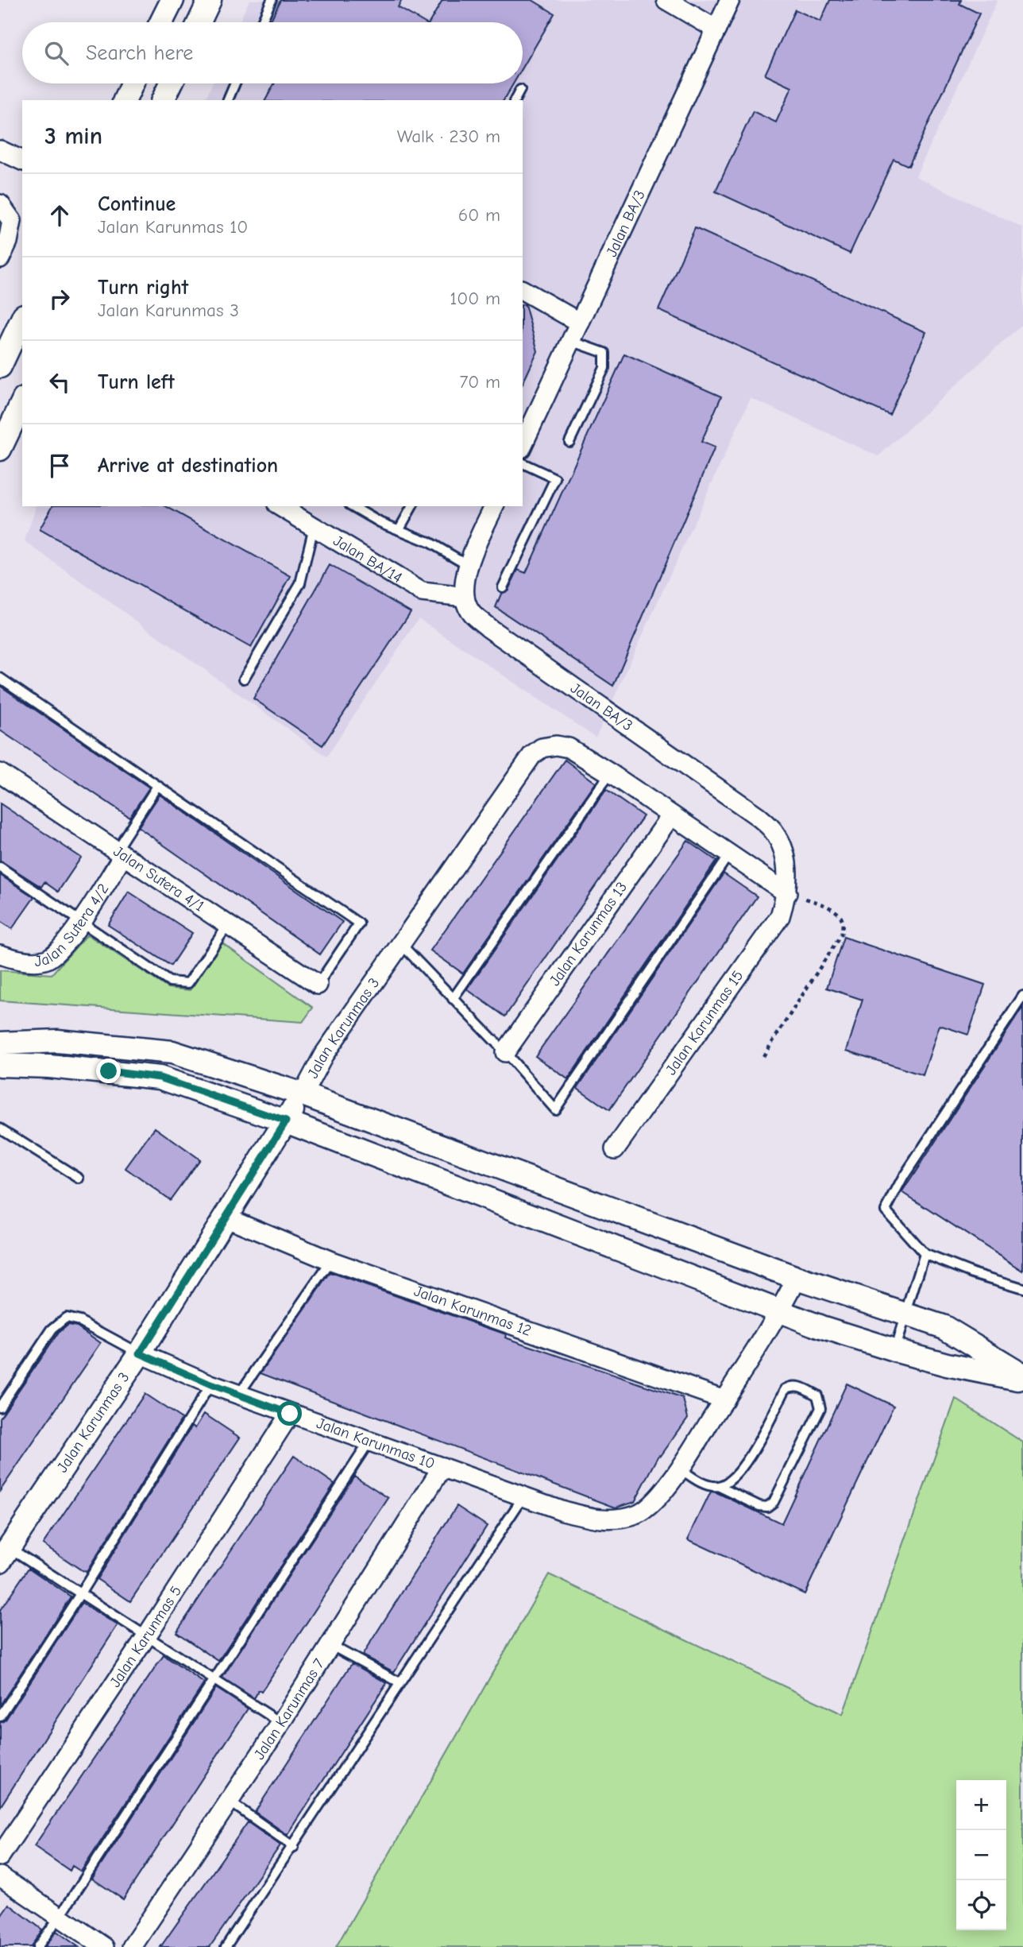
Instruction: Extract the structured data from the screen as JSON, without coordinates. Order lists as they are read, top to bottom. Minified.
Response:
{"streets":{"street":["Jalan BA/3","Jalan BA/14","Jalan Sutera 4/1","Jalan Sutera 4/2","Jalan Karunmas 13","Jalan Karunmas 15","Jalan Karunmas 3","Jalan Karunmas 12","Jalan Karunmas 10","Jalan Karunmas 5","Jalan Karunmas 7"]},"crossings":[["Jalan BA/3","Jalan BA/14"],["Jalan BA/3","Jalan Karunmas 15"],["Jalan BA/3","Jalan Karunmas 3"],["Jalan Sutera 4/1","Jalan Sutera 4/2"],["Jalan Karunmas 13","Jalan Karunmas 3"],["Jalan Karunmas 15","Jalan Karunmas 3"],["Jalan Karunmas 3","Jalan Karunmas 12"],["Jalan Karunmas 3","Jalan Karunmas 10"],["Jalan Karunmas 10","Jalan Karunmas 5"],["Jalan Karunmas 10","Jalan Karunmas 7"]],"page":{"search":"Search here","heading":["3 min","Walk · 230 m"],"list":[["Continue","Jalan Karunmas 10","60 m"],["Turn right","Jalan Karunmas 3","100 m"],["Turn left","70 m"],"Arrive at destination"],"map_buttons":["+","−"]}}
